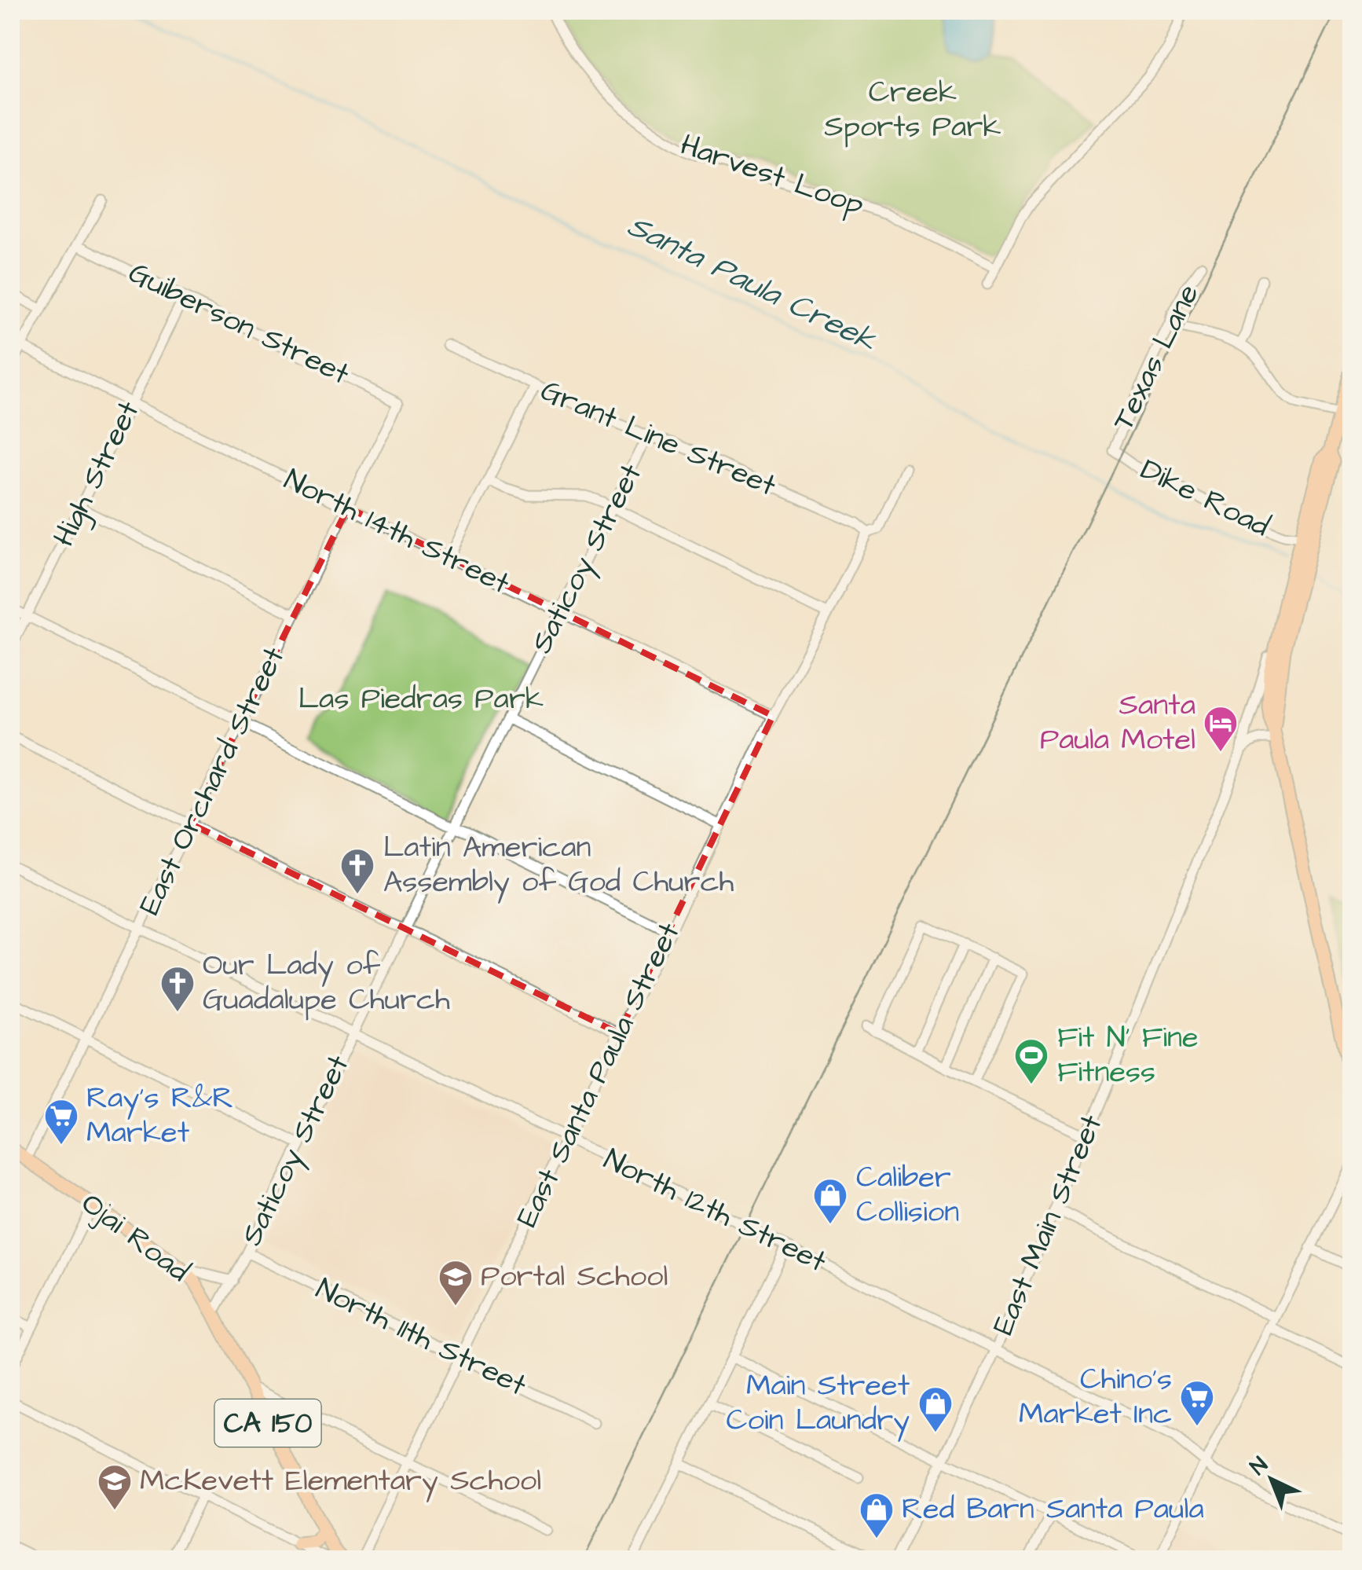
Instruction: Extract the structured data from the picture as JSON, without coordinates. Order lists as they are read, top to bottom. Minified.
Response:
{"streets":{"main road":["Ojai Road","CA 150"],"street":["Harvest Loop","Guiberson Street","Texas Lane","Grant Line Street","High Street","Dike Road","North 14th Street","Saticoy Street","East Orchard Street","East Santa Paula Street","North 12th Street","East Main Street","North 11th Street"]},"crossings":[["Guiberson Street","High Street"],["Guiberson Street","East Orchard Street"],["Texas Lane","Dike Road"],["Grant Line Street","Saticoy Street"],["Grant Line Street","East Santa Paula Street"],["High Street","North 14th Street"],["North 14th Street","Saticoy Street"],["North 14th Street","East Orchard Street"],["North 14th Street","East Santa Paula Street"],["Saticoy Street","North 12th Street"],["Saticoy Street","Ojai Road"],["Saticoy Street","North 11th Street"],["East Orchard Street","North 12th Street"],["East Orchard Street","Ojai Road"],["East Santa Paula Street","North 12th Street"],["East Santa Paula Street","North 11th Street"],["North 12th Street","East Main Street"]],"water":["Santa Paula Creek"],"parks":["Creek Sports Park","Las Piedras Park"],"places":{"hotel":["Santa Paula Motel"],"church":["Latin American Assembly of God Church","Our Lady of Guadalupe Church"],"sports":["Fit N' Fine Fitness"],"supermarket":["Ray's R&R Market","Chino's Market Inc"],"shop":["Caliber Collision","Main Street Coin Laundry","Red Barn Santa Paula"],"school or university":["Portal School","McKevett Elementary School"]},"north":"top left"}
